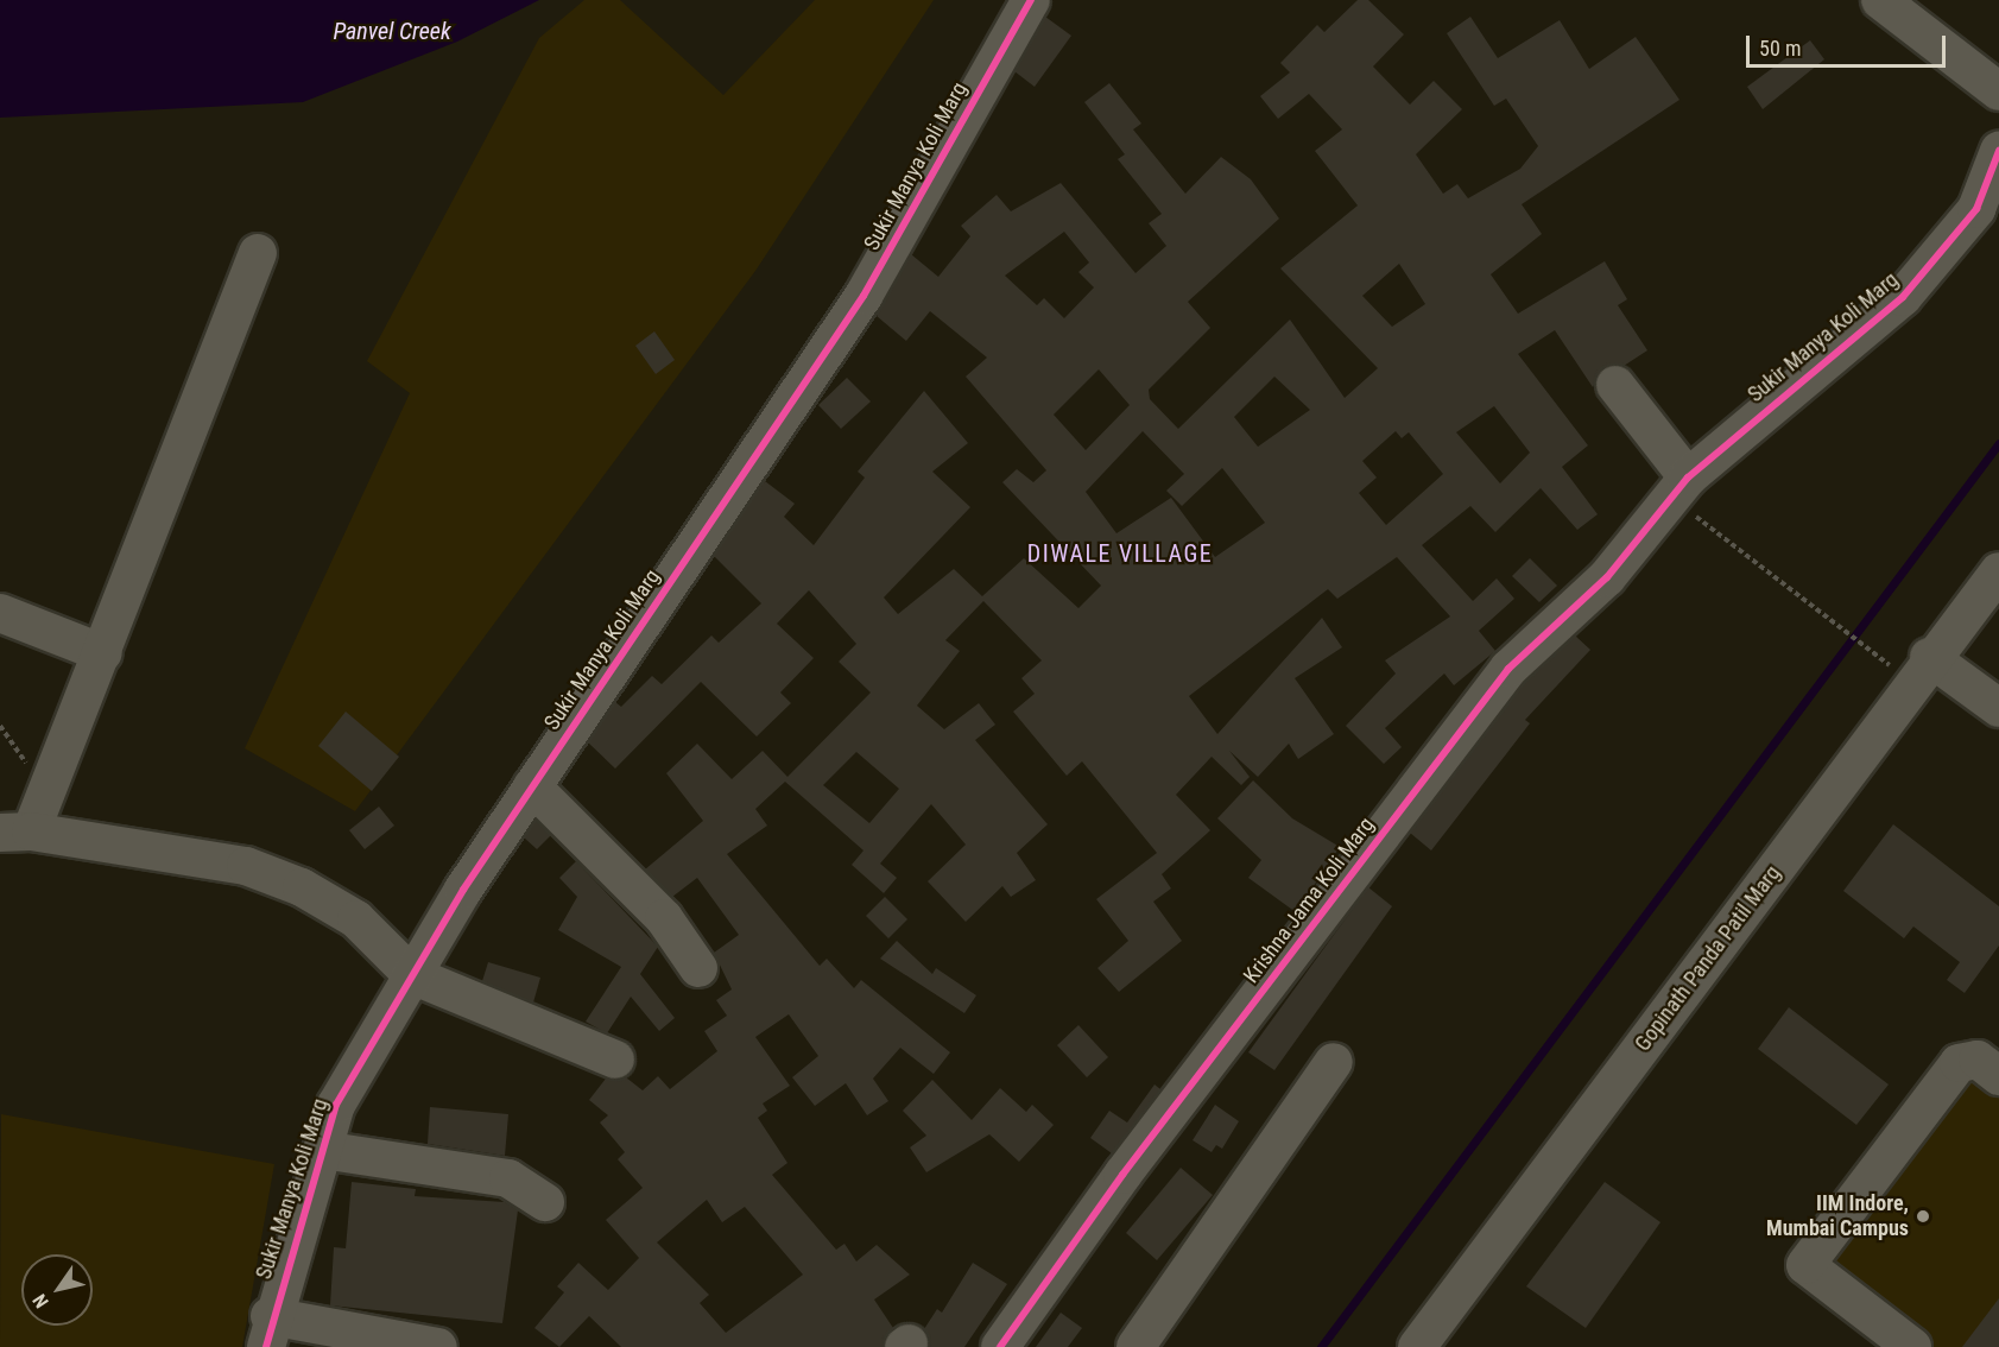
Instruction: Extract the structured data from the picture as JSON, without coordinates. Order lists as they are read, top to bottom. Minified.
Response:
{"streets":{"street":["Sukir Manya Koli Marg","Krishna Jama Koli Marg","Gopinath Panda Patil Marg"]},"crossings":[["Sukir Manya Koli Marg","Krishna Jama Koli Marg"]],"districts":["DIWALE VILLAGE"],"water":["Panvel Creek"],"places":["IIM Indore, Mumbai Campus"],"scale_bar":"50 m","north":"bottom left"}
